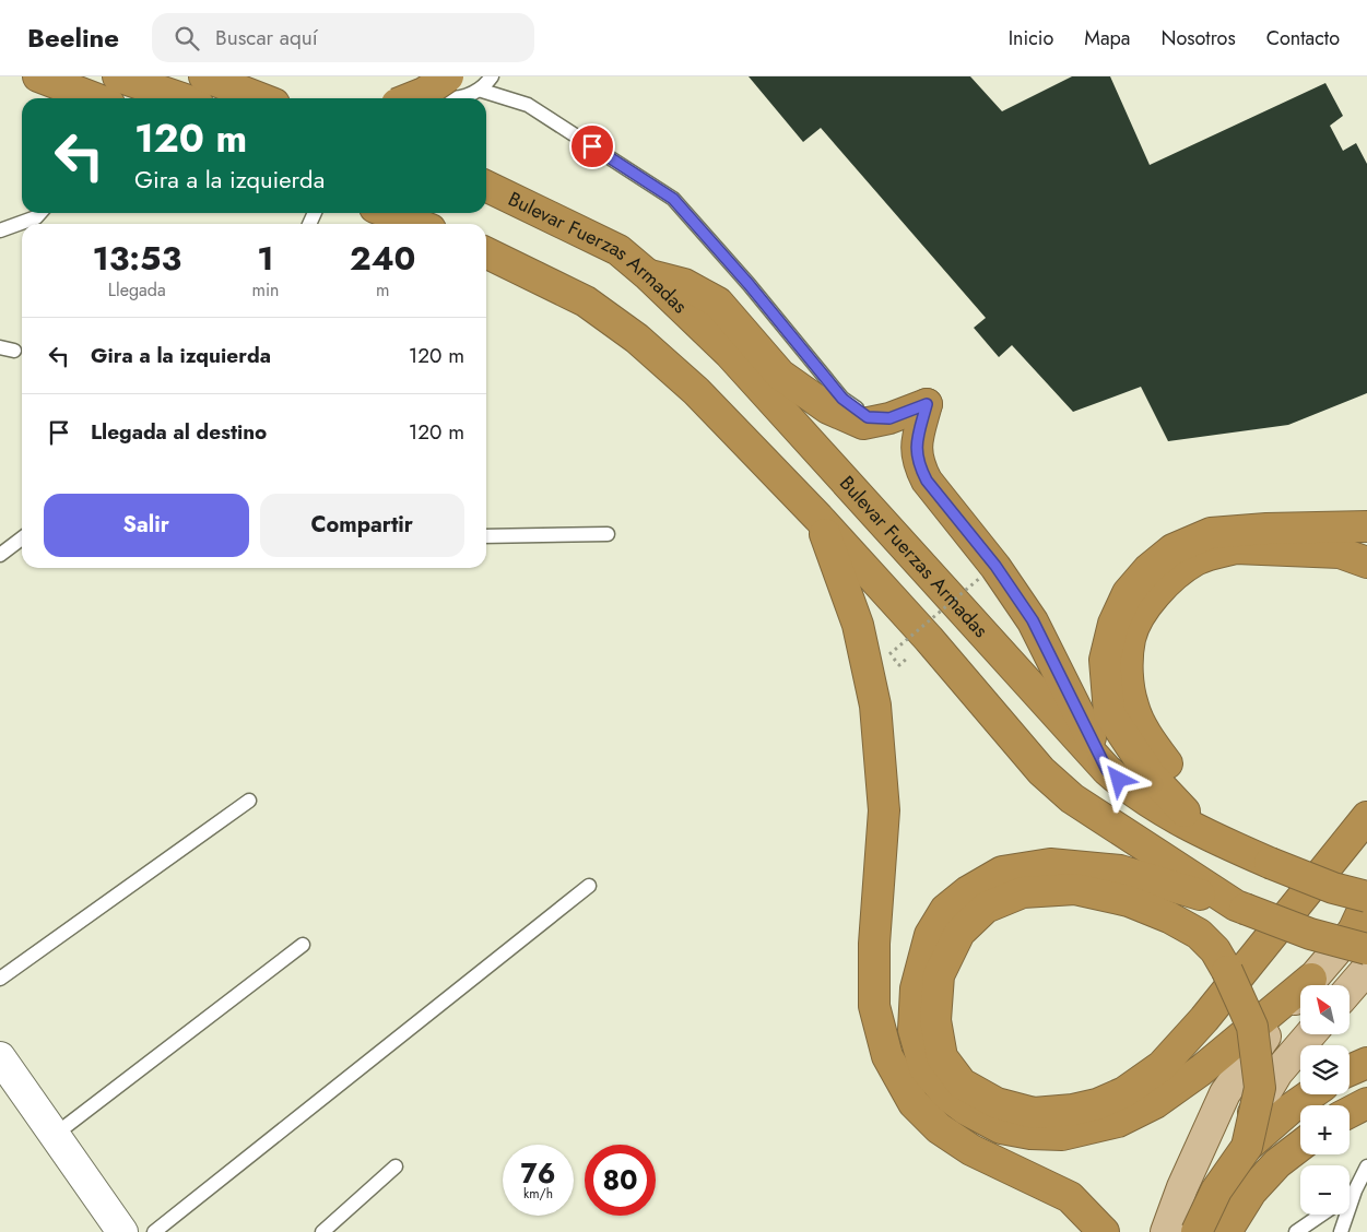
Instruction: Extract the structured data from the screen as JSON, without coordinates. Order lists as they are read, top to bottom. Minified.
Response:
{"streets":{"highway":["Bulevar Fuerzas Armadas"]},"north":"top left","page":{"header":"Beeline","search":"Buscar aquí","nav":["Inicio","Mapa","Nosotros","Contacto"],"turn":["120 m","Gira a la izquierda"],"eta":["13:53","Llegada","1","min","240","m"],"list":[{"name":"Gira a la izquierda","value":"120 m"},{"name":"Llegada al destino","value":"120 m"}],"buttons":["Salir","Compartir"],"map_buttons":["+","−"],"speed":"76 km/h","limit":"80"}}
